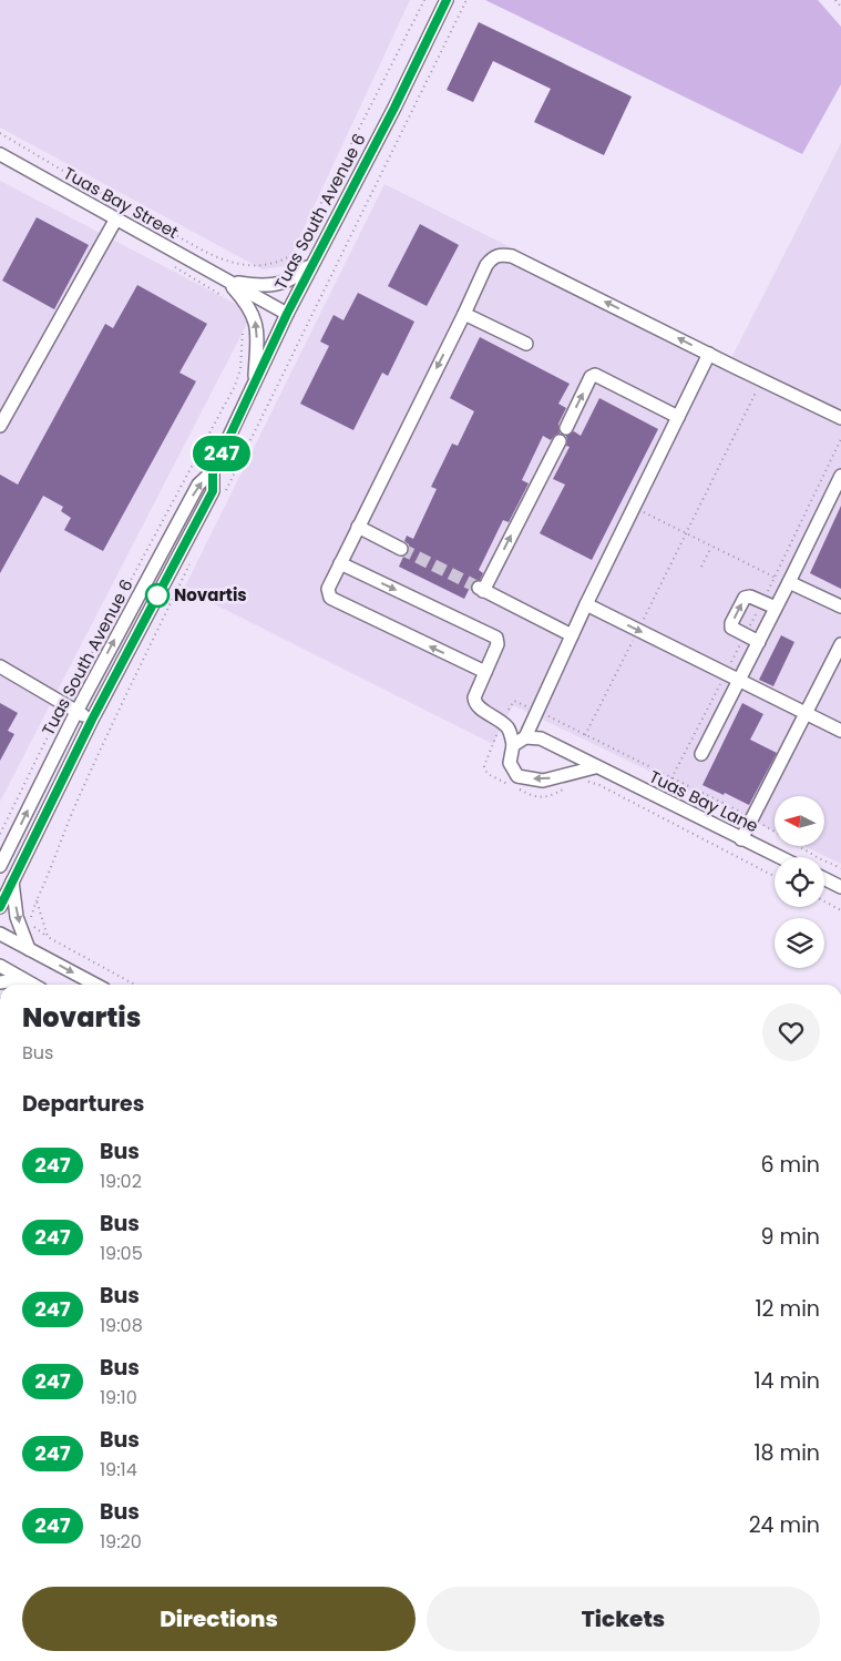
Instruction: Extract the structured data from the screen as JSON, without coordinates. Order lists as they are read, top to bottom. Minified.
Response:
{"streets":{"street":["Tuas Bay Street","Tuas South Avenue 6","Tuas Bay Lane"]},"crossings":[["Tuas Bay Street","Tuas South Avenue 6"]],"places":["Novartis"],"lines":["bus line 247"],"north":"left","page":{"on_map":"247","heading":[["Novartis","Bus"],"Departures"],"list":[{"mark":"247","name":"Bus","note":"19:02","value":"6 min"},{"mark":"247","name":"Bus","note":"19:05","value":"9 min"},{"mark":"247","name":"Bus","note":"19:08","value":"12 min"},{"mark":"247","name":"Bus","note":"19:10","value":"14 min"},{"mark":"247","name":"Bus","note":"19:14","value":"18 min"},{"mark":"247","name":"Bus","note":"19:20","value":"24 min"}],"buttons":["Directions","Tickets"]}}
